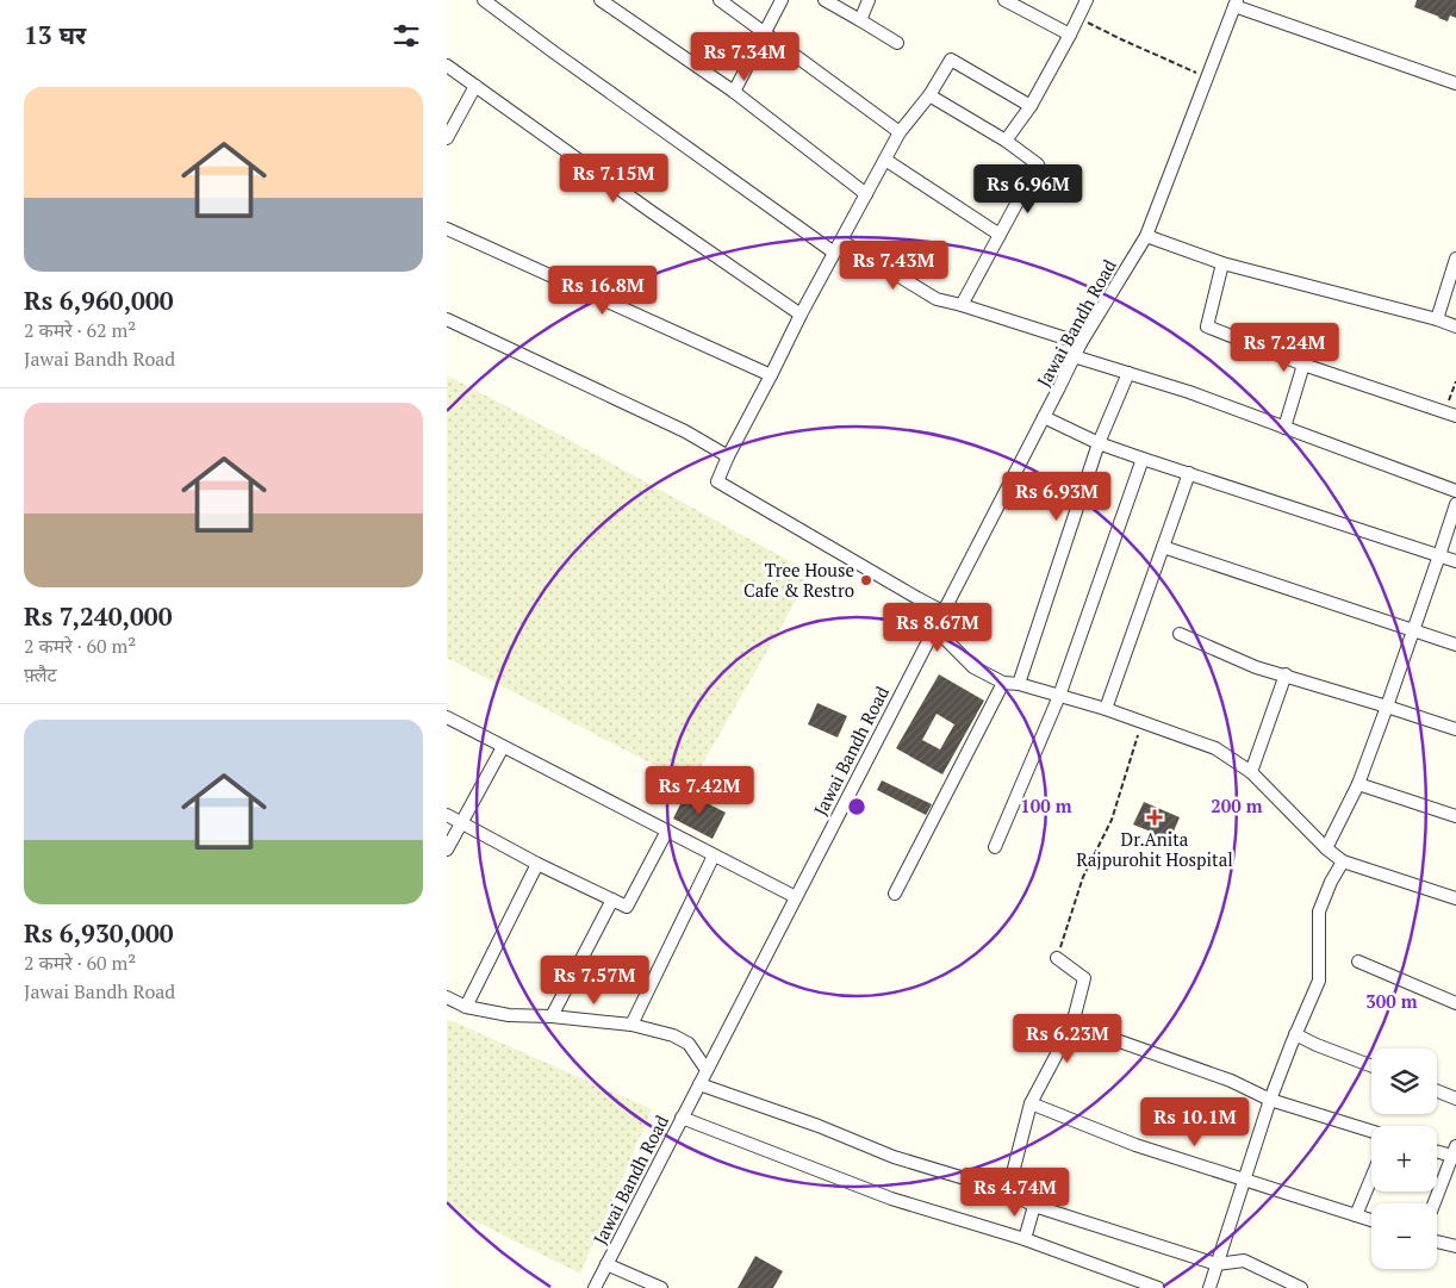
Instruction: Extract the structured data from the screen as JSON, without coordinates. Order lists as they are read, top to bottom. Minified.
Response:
{"streets":{"street":["Jawai Bandh Road"]},"places":{"other":["Tree House Cafe & Restro"],"health":["Dr.Anita Rajpurohit Hospital"]},"page":{"heading":"13 घर","price":["Rs 7.34M","Rs 7.15M","Rs 6.96M","Rs 7.43M","Rs 16.8M","Rs 7.24M","Rs 6.93M","Rs 8.67M","Rs 7.42M","Rs 7.57M","Rs 6.23M","Rs 10.1M","Rs 4.74M"],"list":[{"name":"Rs 6,960,000","note":"2 कमरे · 62 m² · Jawai Bandh Road"},{"name":"Rs 7,240,000","note":"2 कमरे · 60 m² · फ़्लैट"},{"name":"Rs 6,930,000","note":"2 कमरे · 60 m² · Jawai Bandh Road"}],"map_buttons":["+","−"]},"rings":["100 m","200 m","300 m"]}
